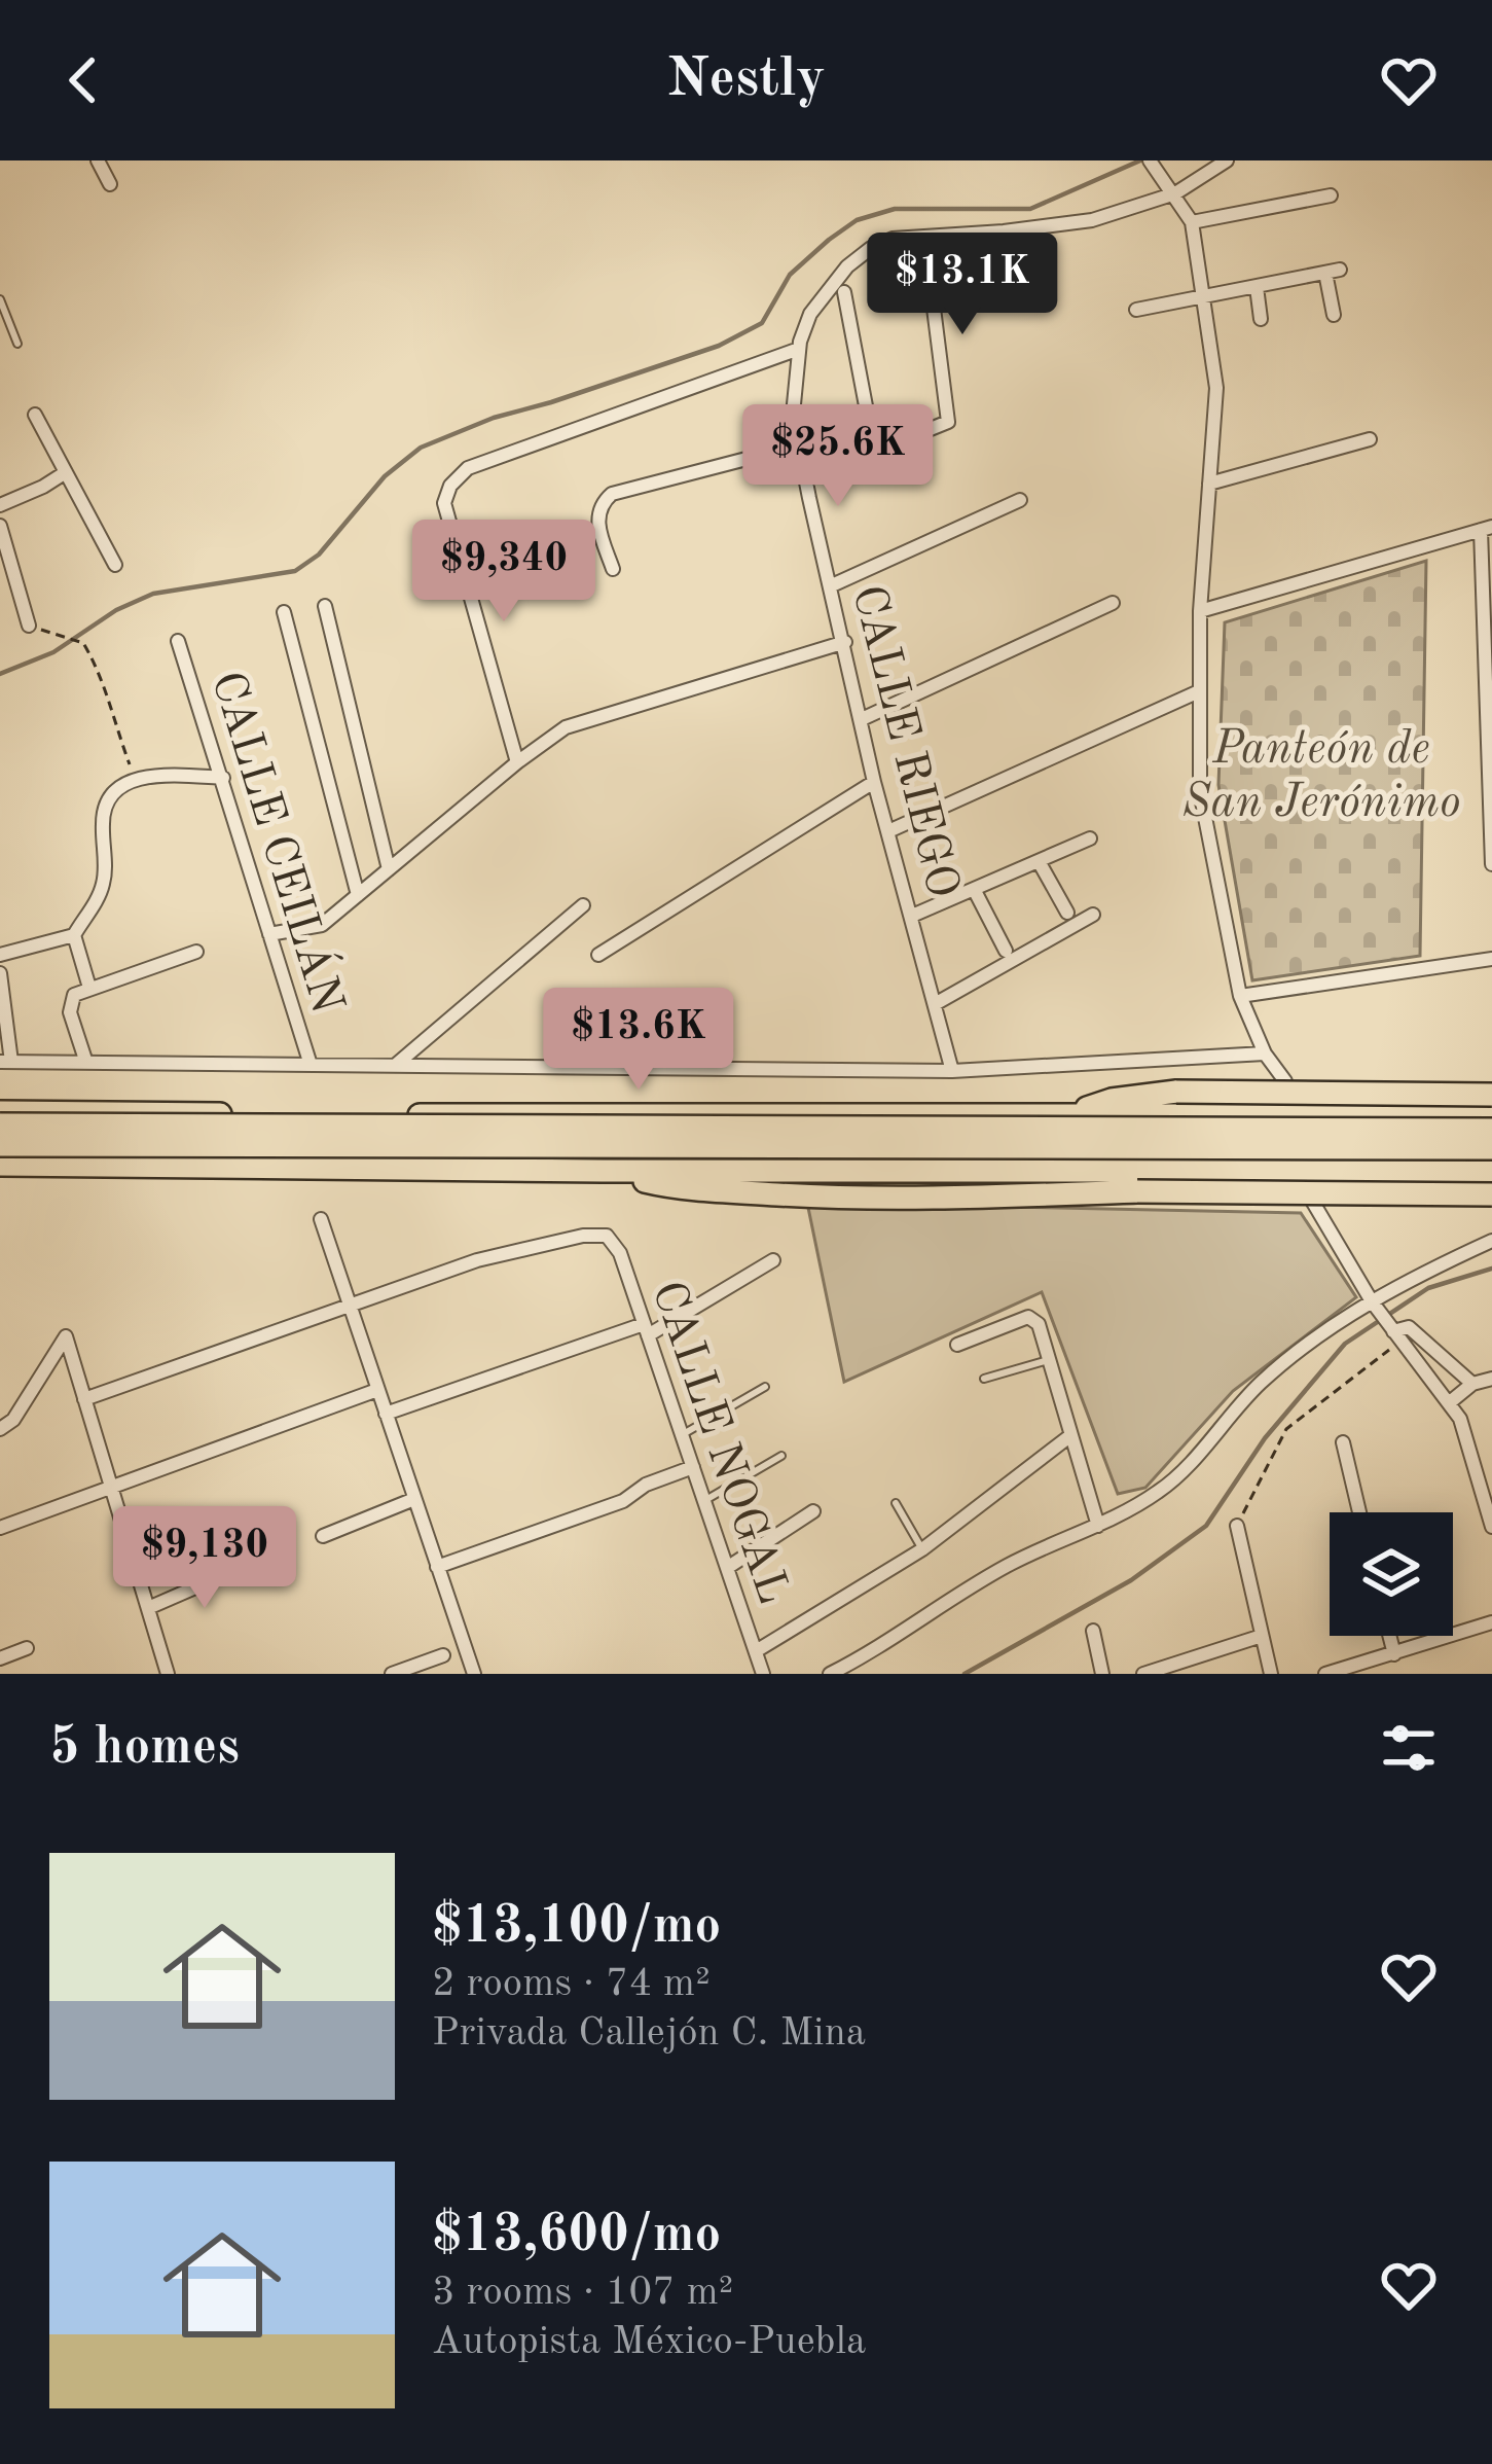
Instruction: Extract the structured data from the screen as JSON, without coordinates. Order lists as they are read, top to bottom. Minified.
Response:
{"streets":{"street":["CALLE RIEGO","CALLE CEILÁN","CALLE NOGAL"]},"parks":["Panteón de San Jerónimo"],"page":{"header":"Nestly","price":["$13.1K","$25.6K","$9,340","$13.6K","$9,130"],"heading":"5 homes","list":[{"name":"$13,100/mo","note":"2 rooms · 74 m² · Privada Callejón C. Mina"},{"name":"$13,600/mo","note":"3 rooms · 107 m² · Autopista México-Puebla"}]}}
